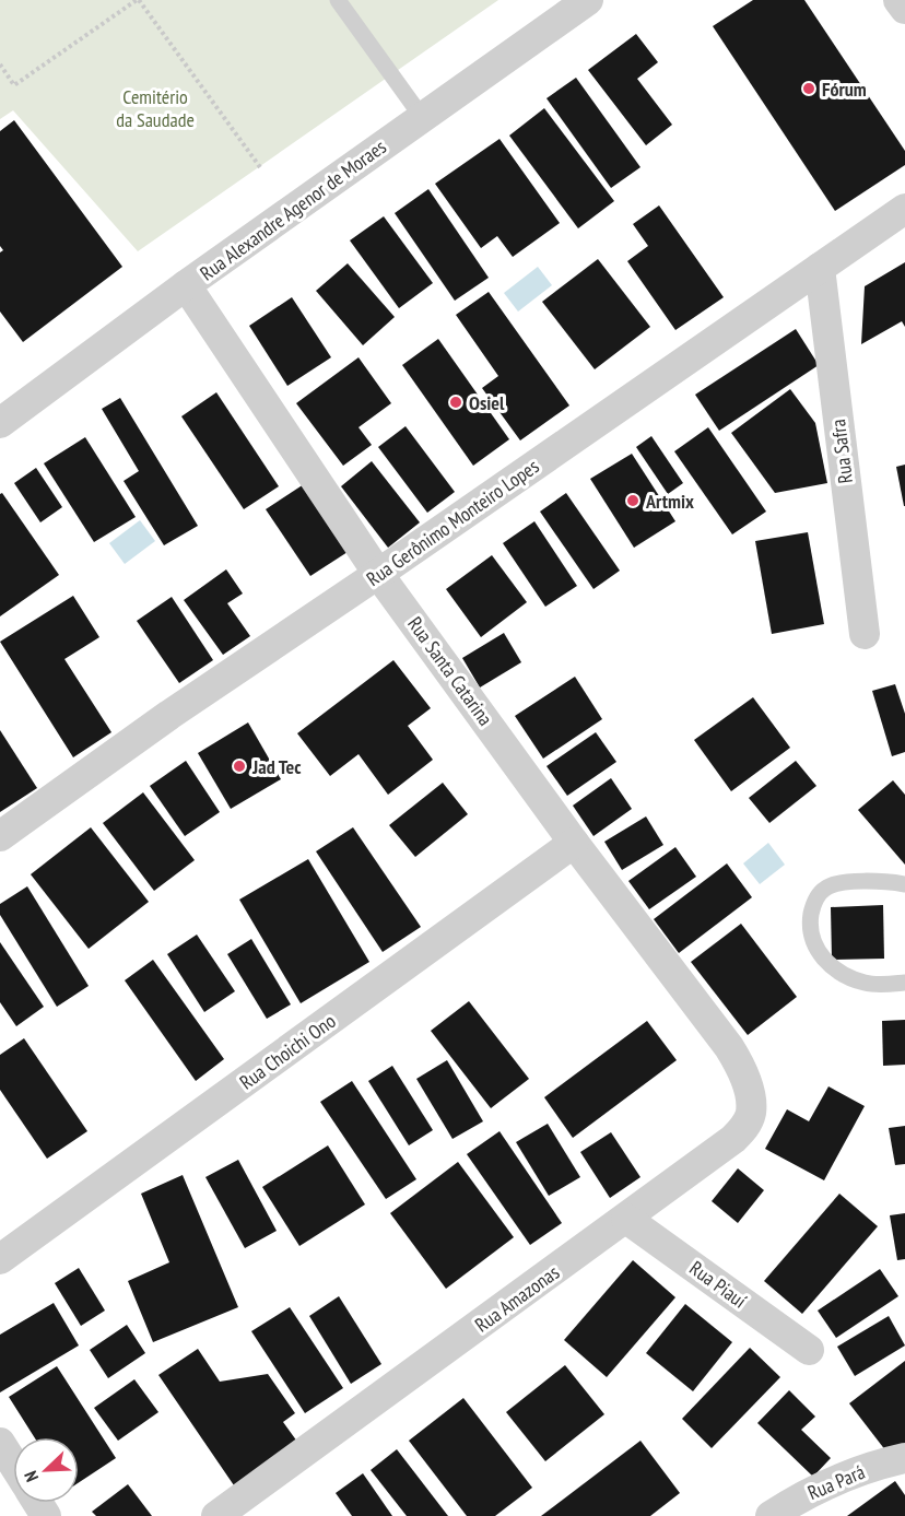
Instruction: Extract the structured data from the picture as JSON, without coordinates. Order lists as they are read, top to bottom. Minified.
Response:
{"streets":{"street":["Rua Alexandre Agenor de Moraes","Rua Safra","Rua Gerônimo Monteiro Lopes","Rua Santa Catarina","Rua Choichi Ono","Rua Piauí","Rua Amazonas","Rua Pará"]},"crossings":[["Rua Alexandre Agenor de Moraes","Rua Santa Catarina"],["Rua Safra","Rua Gerônimo Monteiro Lopes"],["Rua Gerônimo Monteiro Lopes","Rua Santa Catarina"],["Rua Santa Catarina","Rua Choichi Ono"],["Rua Santa Catarina","Rua Amazonas"],["Rua Piauí","Rua Amazonas"]],"parks":["Cemitério da Saudade"],"places":["Fórum","Osiel","Artmix","Jad Tec"],"north":"bottom left"}
